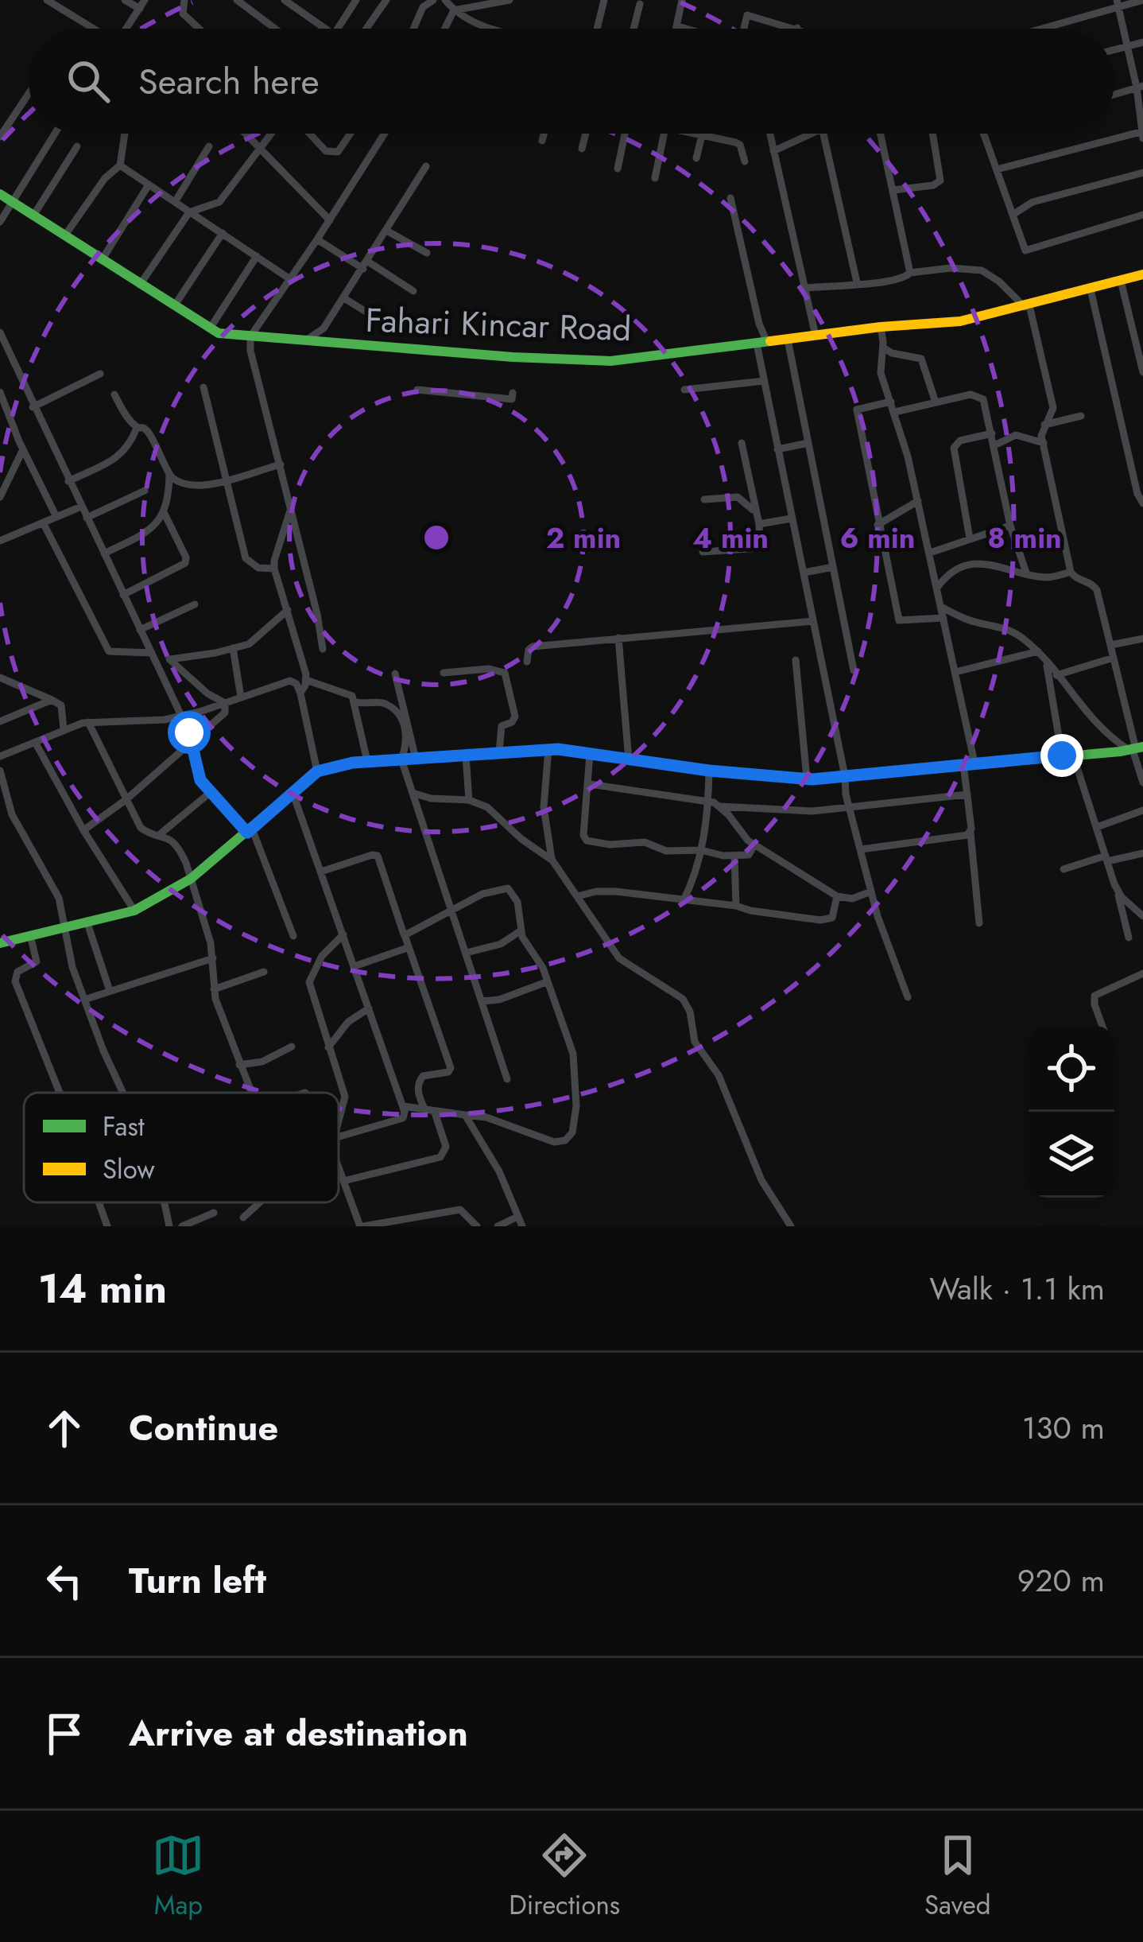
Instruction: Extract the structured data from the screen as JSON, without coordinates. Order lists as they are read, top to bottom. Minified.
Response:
{"streets":{"street":["Fahari Kincar Road"]},"legend":["Fast","Slow"],"page":{"search":"Search here","heading":["14 min","Walk · 1.1 km"],"list":[["Continue","130 m"],["Turn left","920 m"],"Arrive at destination"],"nav":["Map","Directions","Saved"]},"rings":["2 min","4 min","6 min","8 min"]}
